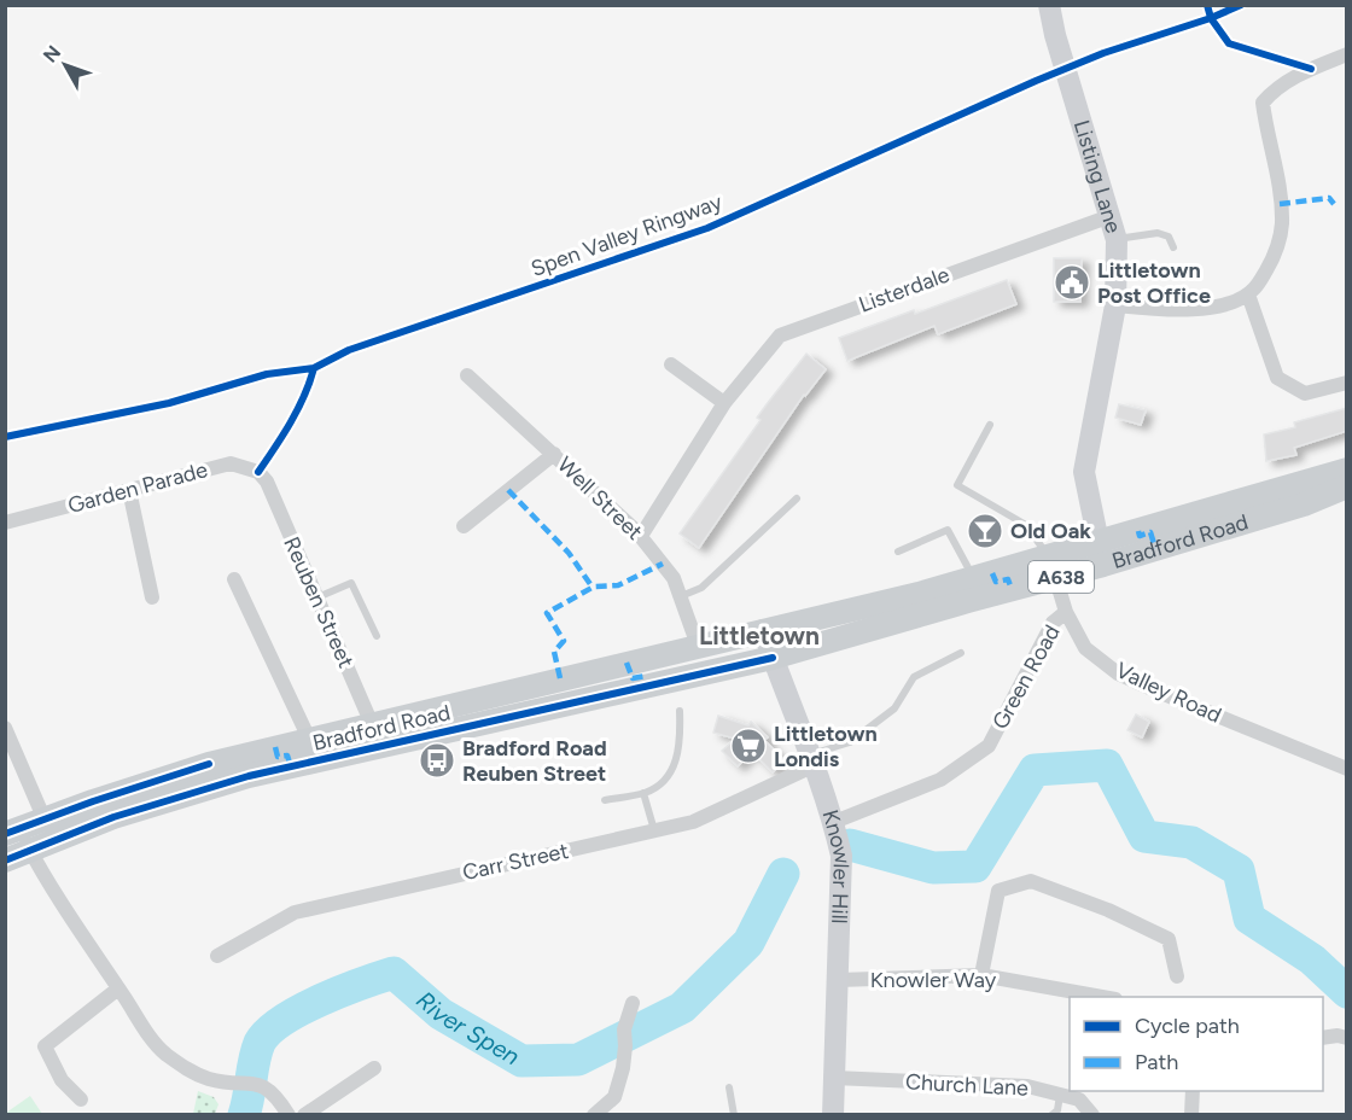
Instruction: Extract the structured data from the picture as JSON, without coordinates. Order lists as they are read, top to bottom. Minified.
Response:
{"streets":{"main road":["Bradford Road","A638"],"street":["Listing Lane","Listerdale","Garden Parade","Well Street","Reuben Street","Green Road","Valley Road","Carr Street","Knowler Hill","Knowler Way","Church Lane"],"cycle path":["Spen Valley Ringway"]},"crossings":[["Listing Lane","Listerdale"],["Listing Lane","Bradford Road"],["Listerdale","Well Street"],["Garden Parade","Reuben Street"],["Well Street","Bradford Road"],["Bradford Road","Reuben Street"],["Bradford Road","Valley Road"],["Bradford Road","Knowler Hill"],["Green Road","Valley Road"],["Green Road","Knowler Hill"],["Carr Street","Knowler Hill"],["Knowler Hill","Knowler Way"],["Knowler Hill","Church Lane"]],"districts":["Littletown"],"water":["River Spen"],"places":{"public building":["Littletown Post Office"],"bar":["Old Oak"],"supermarket":["Littletown Londis"],"bus stop":["Bradford Road Reuben Street"]},"legend":["Cycle path","Path"],"north":"top left"}
